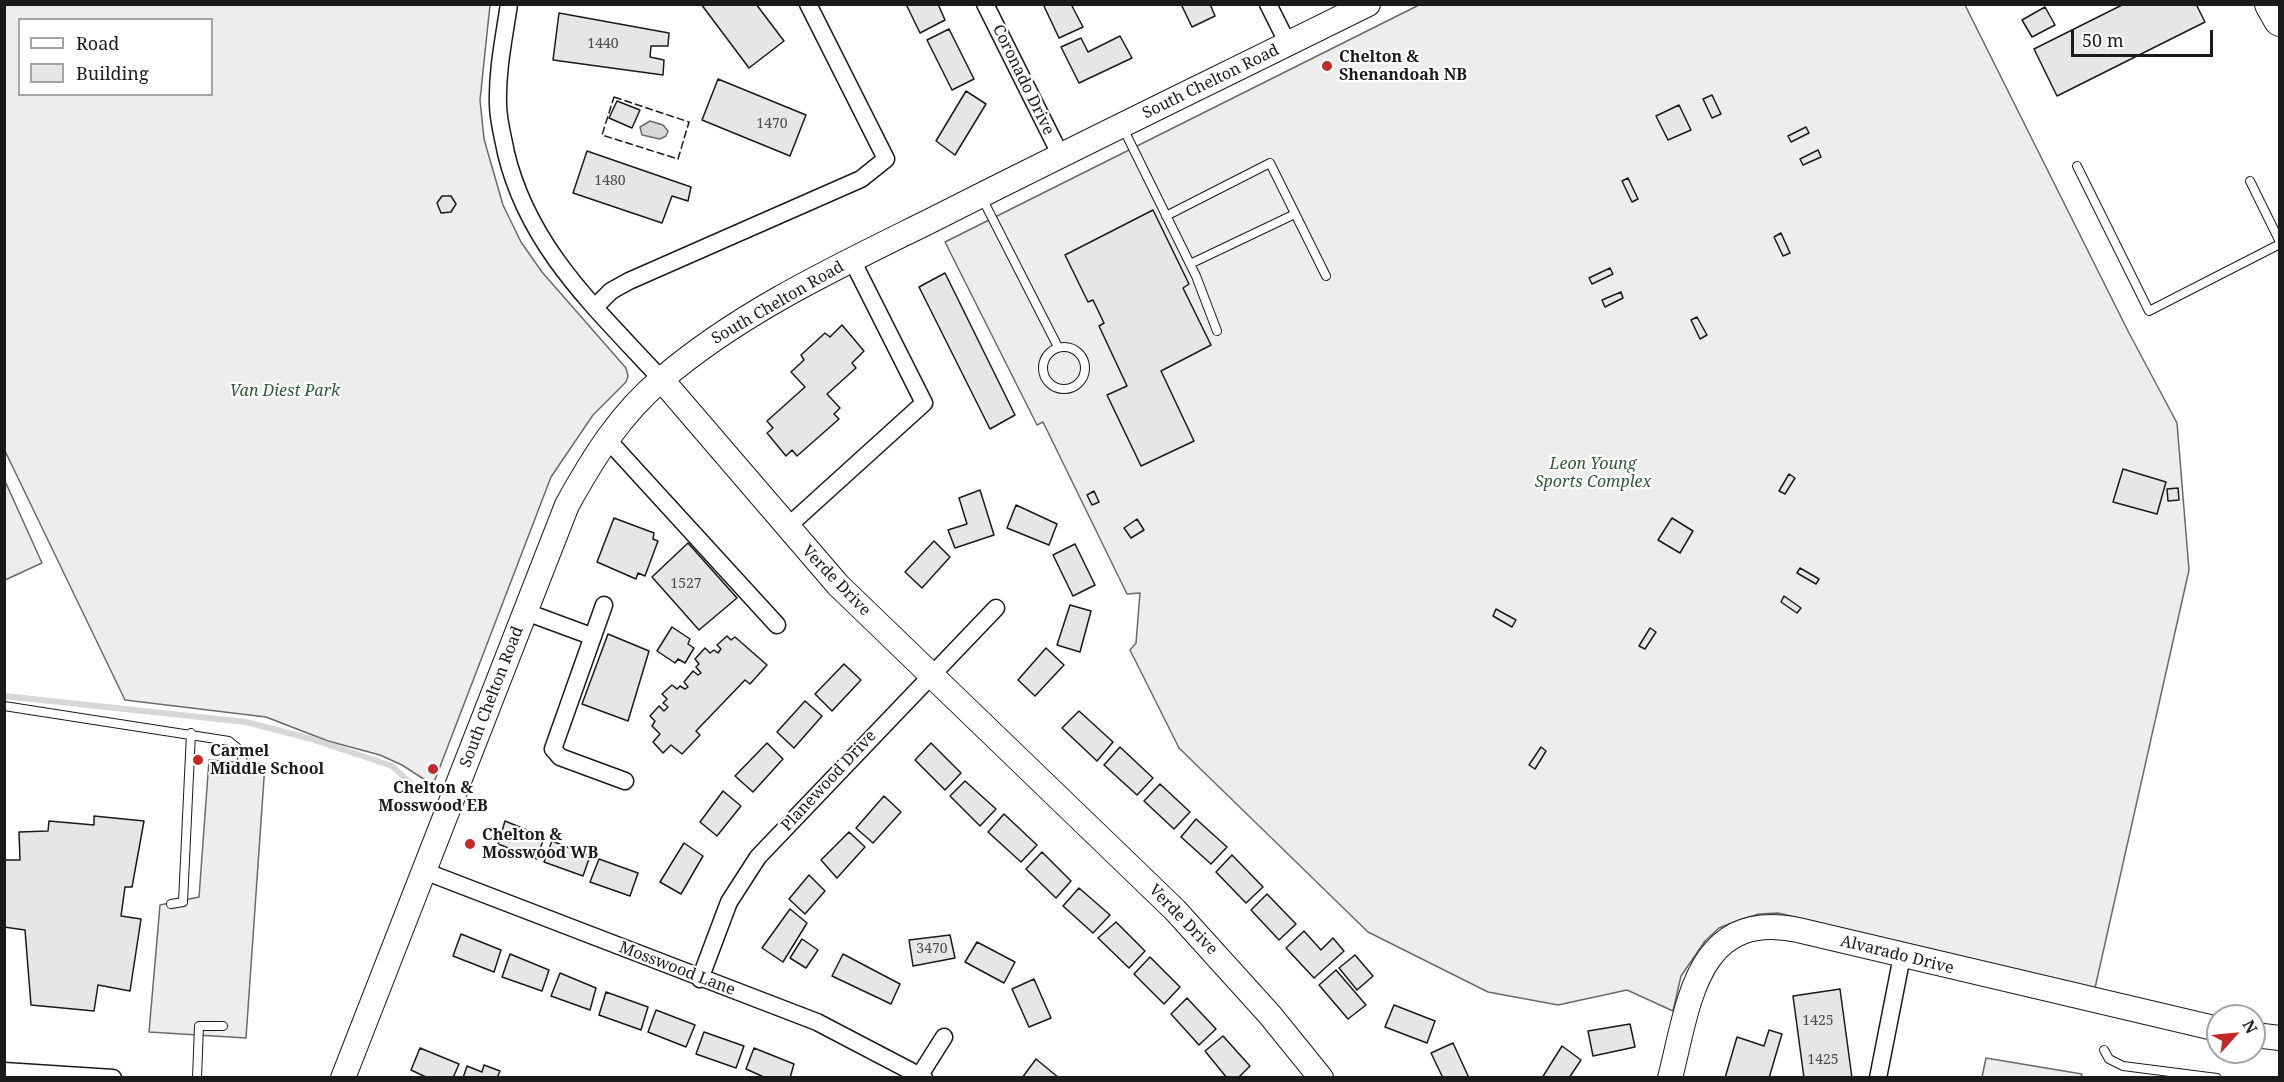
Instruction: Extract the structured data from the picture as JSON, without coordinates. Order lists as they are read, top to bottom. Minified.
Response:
{"streets":{"street":["Coronado Drive","South Chelton Road","Verde Drive","Planewood Drive","Alvarado Drive","Mosswood Lane"]},"crossings":[["Coronado Drive","South Chelton Road"],["South Chelton Road","Verde Drive"],["South Chelton Road","Mosswood Lane"],["Verde Drive","Planewood Drive"],["Planewood Drive","Mosswood Lane"]],"parks":["Van Diest Park","Leon Young Sports Complex"],"places":["Chelton & Shenandoah NB","Carmel Middle School","Chelton & Mosswood EB","Chelton & Mosswood WB"],"house_numbers":["1440","1470","1480","1527","3470","1425","1425"],"legend":["Road","Building"],"scale_bar":"50 m","north":"top right"}
